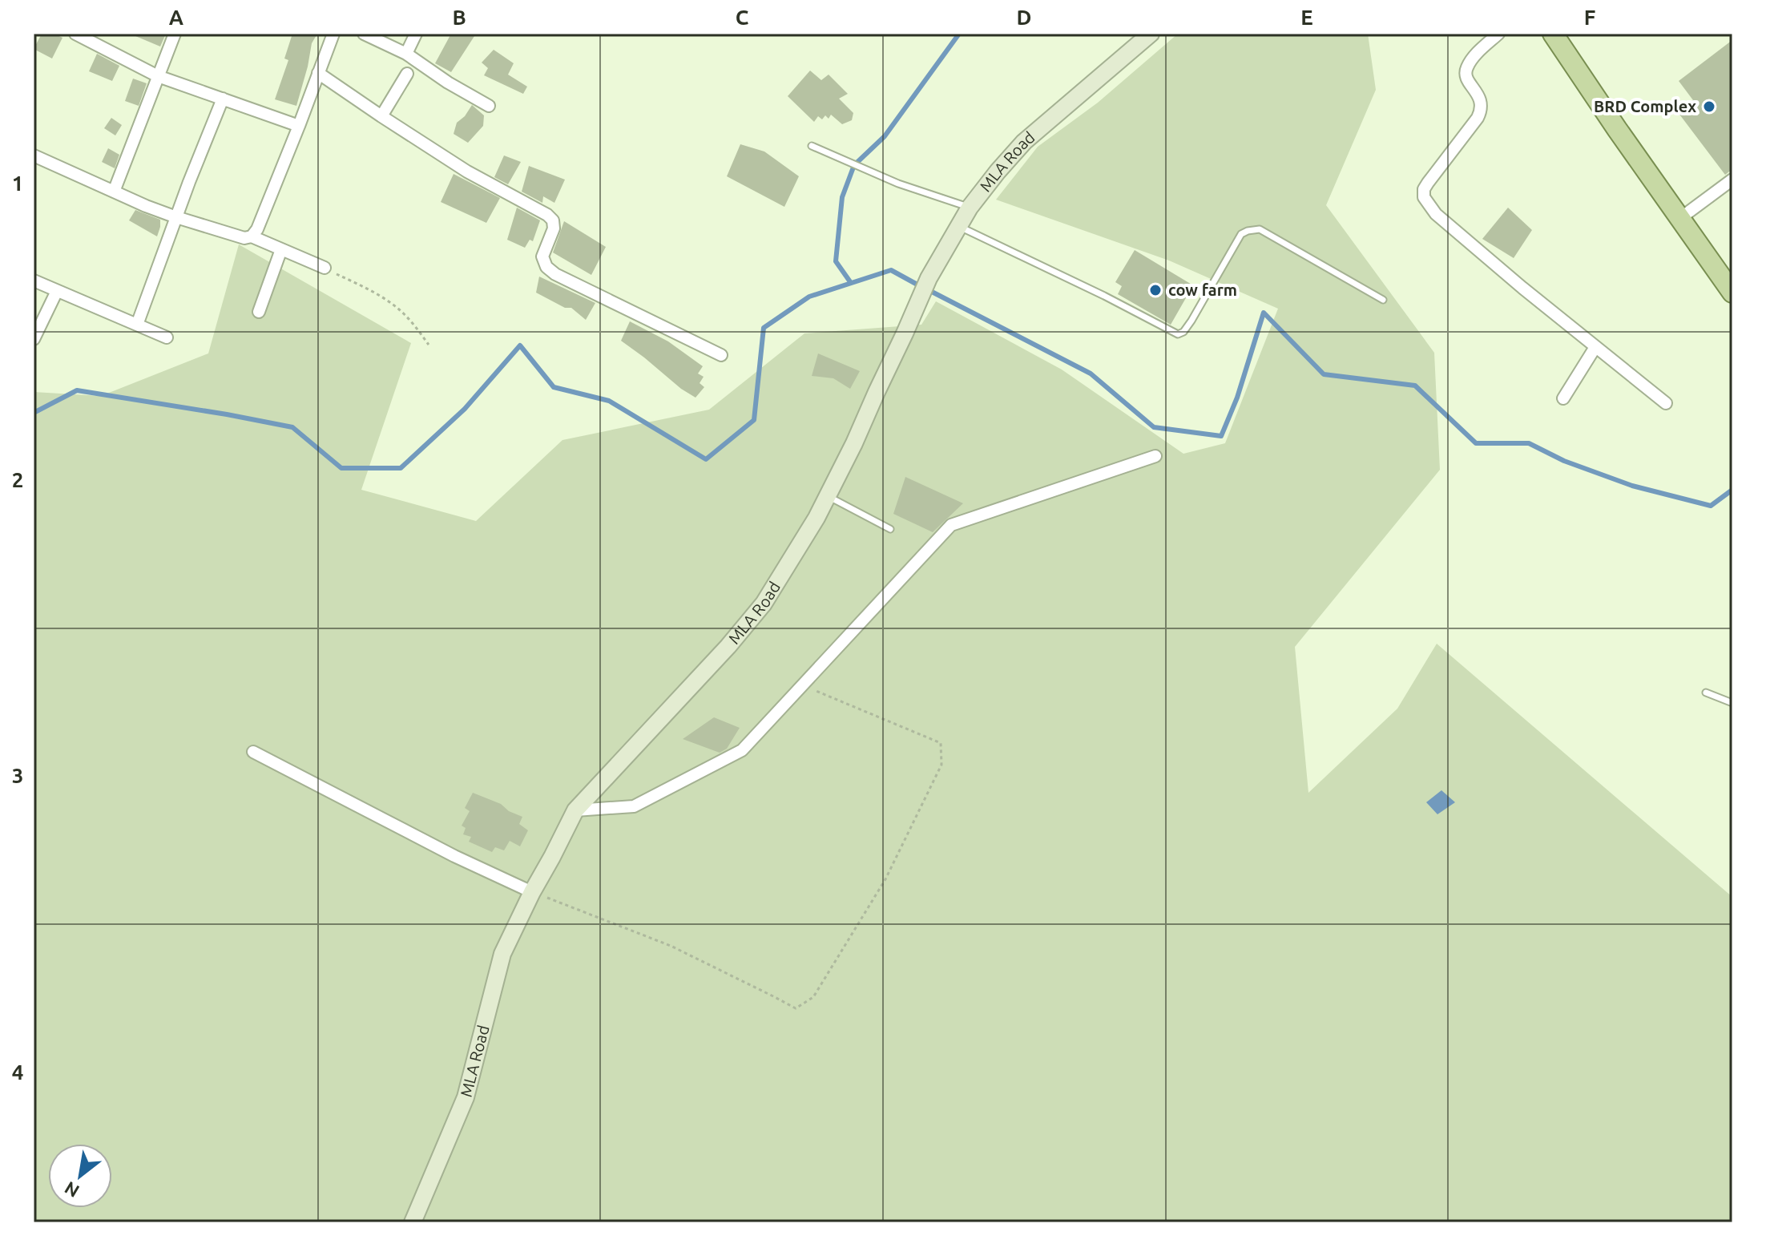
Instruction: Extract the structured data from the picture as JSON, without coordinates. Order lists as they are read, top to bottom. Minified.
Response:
{"streets":{"street":["MLA Road"]},"places":["BRD Complex","cow farm"],"north":"bottom left","grid":{"columns":["A","B","C","D","E","F"],"rows":["1","2","3","4"]}}
